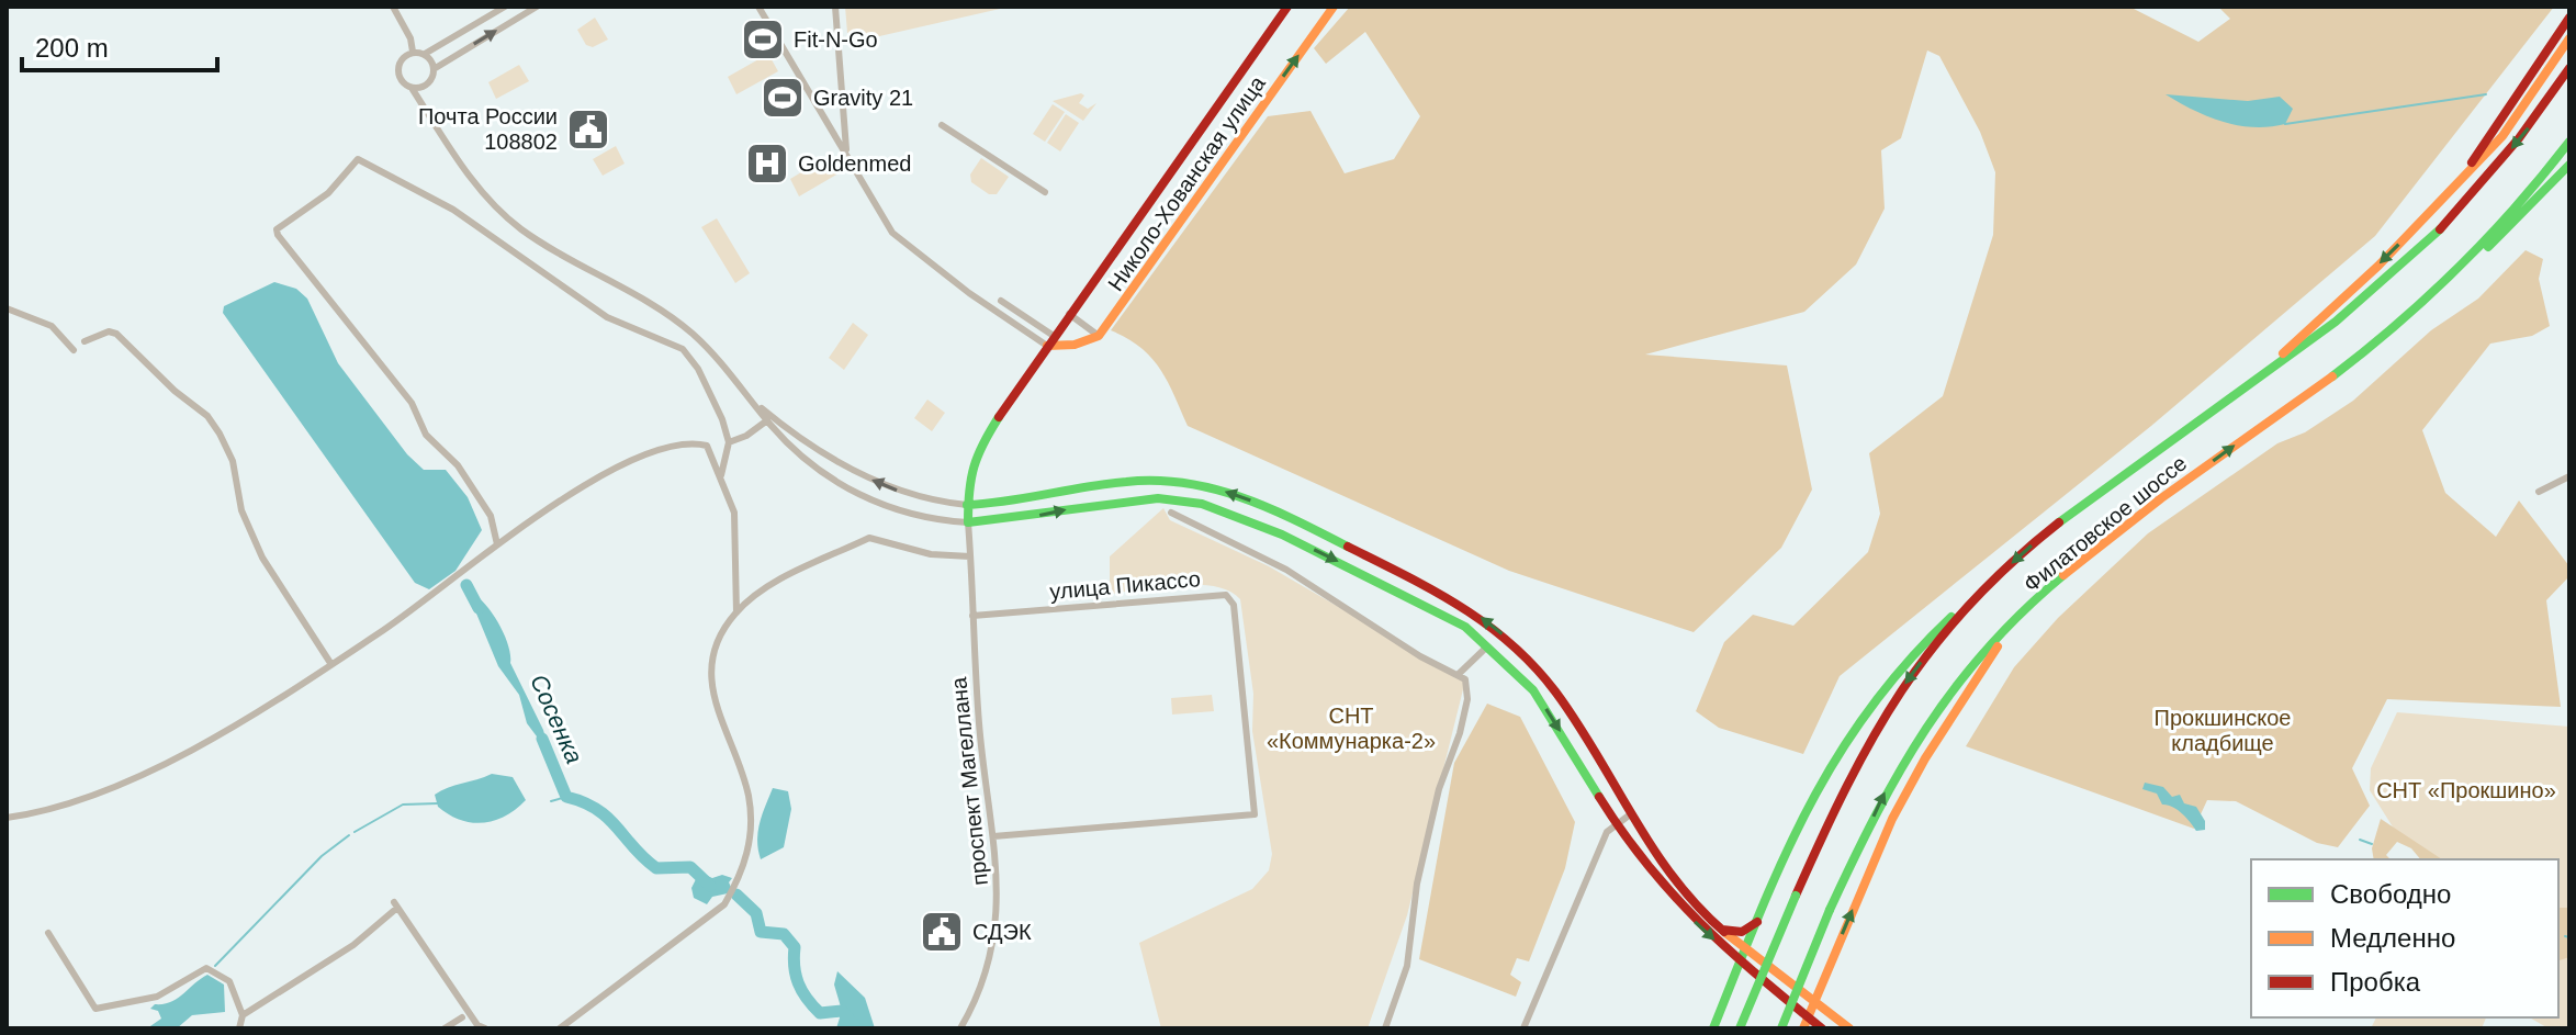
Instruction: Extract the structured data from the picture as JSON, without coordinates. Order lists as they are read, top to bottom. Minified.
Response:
{"streets":{"main road":["Николо-Хованская улица","Филатовское шоссе"],"street":["улица Пикассо","проспект Магеллана"]},"crossings":[["Николо-Хованская улица","проспект Магеллана"],["улица Пикассо","проспект Магеллана"]],"water":["Сосенка"],"parks":["СНТ «Коммунарка-2»","Прокшинское кладбище","СНТ «Прокшино»"],"places":{"sports":["Fit-N-Go","Gravity 21"],"public building":["Почта России 108802","СДЭК"],"hospital":["Goldenmed"]},"legend":["Свободно","Медленно","Пробка"],"scale_bar":"200 m"}
